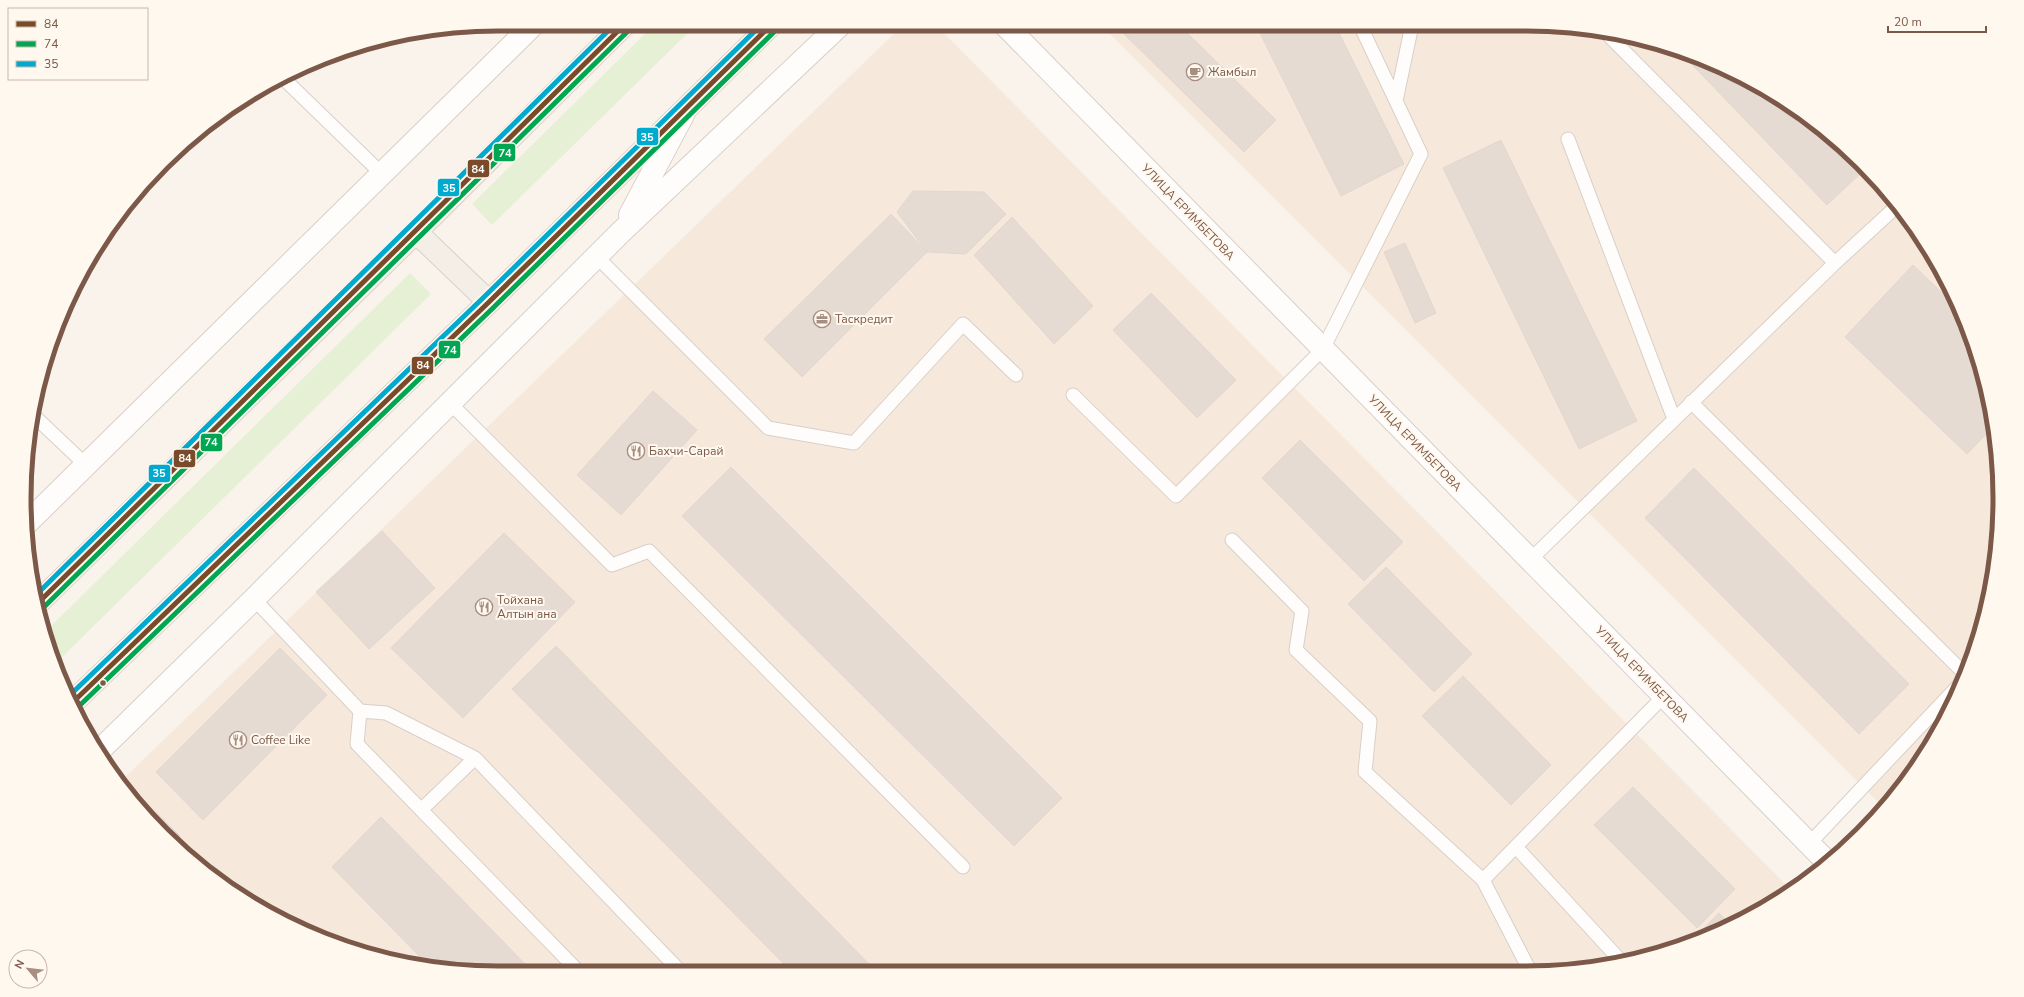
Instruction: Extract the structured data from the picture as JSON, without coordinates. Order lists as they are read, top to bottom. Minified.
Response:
{"streets":{"street":["УЛИЦА ЕРИМБЕТОВА"]},"places":{"cafe":["Жамбыл"],"office":["Таскредит"],"restaurant":["Бахчи-Сарай","Тойхана Алтын ана","Coffee Like"]},"lines":["transit line 84","transit line 74","transit line 35"],"legend":["84","74","35"],"scale_bar":"20 m","north":"top left"}
